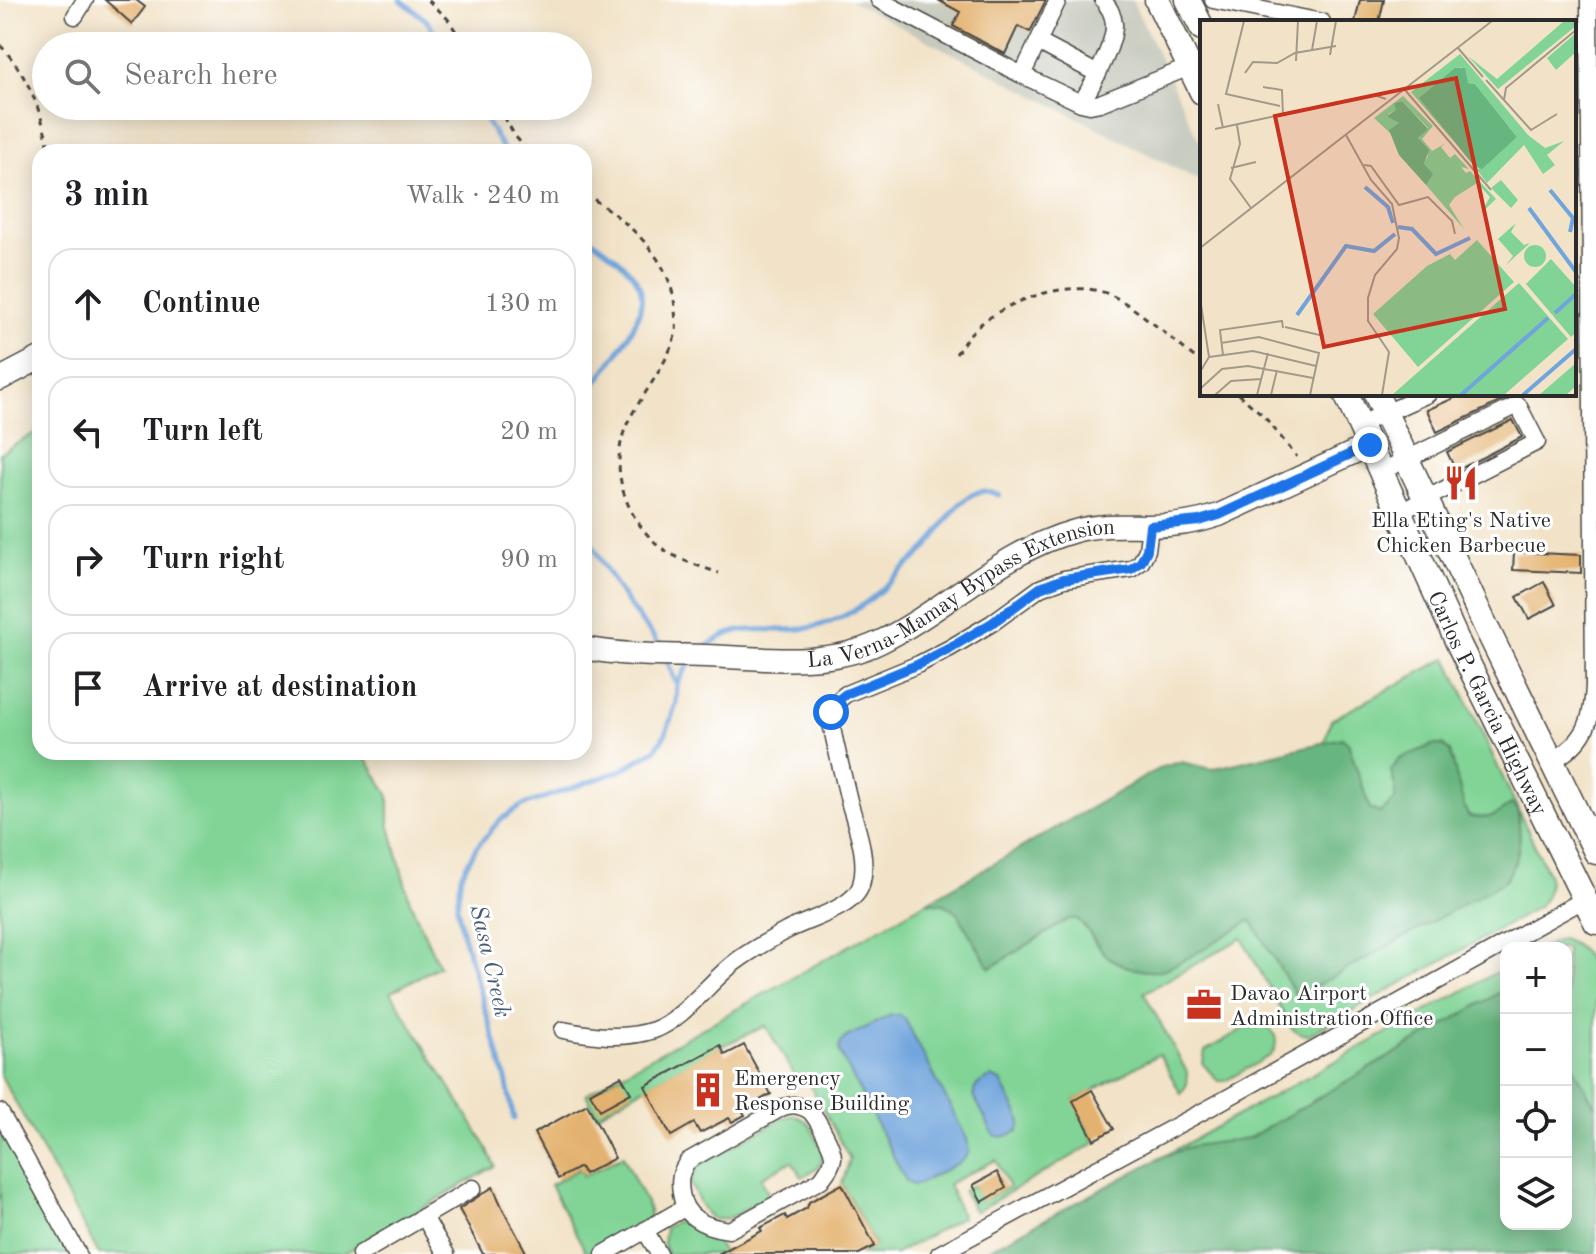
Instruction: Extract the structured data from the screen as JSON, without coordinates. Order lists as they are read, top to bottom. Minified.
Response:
{"streets":{"highway":["Carlos P. Garcia Highway"],"main road":["La Verna-Mamay Bypass Extension"]},"crossings":[["La Verna-Mamay Bypass Extension","Carlos P. Garcia Highway"]],"water":["Sasa Creek"],"places":{"restaurant":["Ella Eting's Native Chicken Barbecue"],"office":["Davao Airport Administration Office"],"building":["Emergency Response Building"]},"page":{"search":"Search here","heading":["3 min","Walk · 240 m"],"list":[["Continue","130 m"],["Turn left","20 m"],["Turn right","90 m"],"Arrive at destination"],"map_buttons":["+","−"]}}
